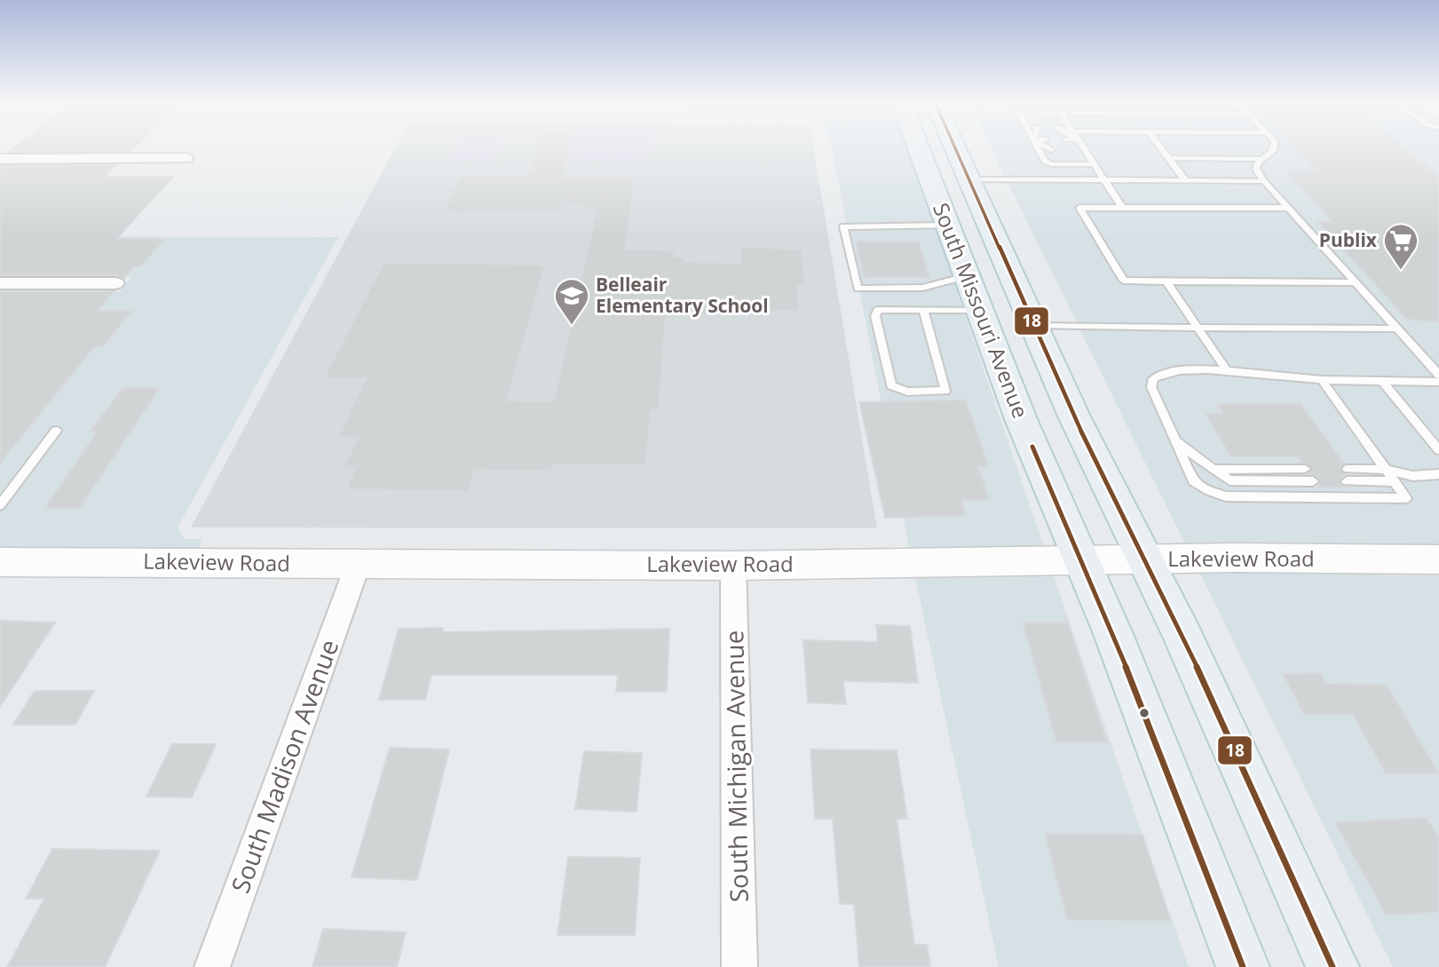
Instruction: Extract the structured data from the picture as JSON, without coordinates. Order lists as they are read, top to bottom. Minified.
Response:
{"streets":{"main road":["South Missouri Avenue"],"street":["Lakeview Road","South Madison Avenue","South Michigan Avenue"]},"crossings":[["South Missouri Avenue","Lakeview Road"],["Lakeview Road","South Madison Avenue"],["Lakeview Road","South Michigan Avenue"]],"places":{"supermarket":["Publix"],"school or university":["Belleair Elementary School"]},"lines":["transit line 18"]}
